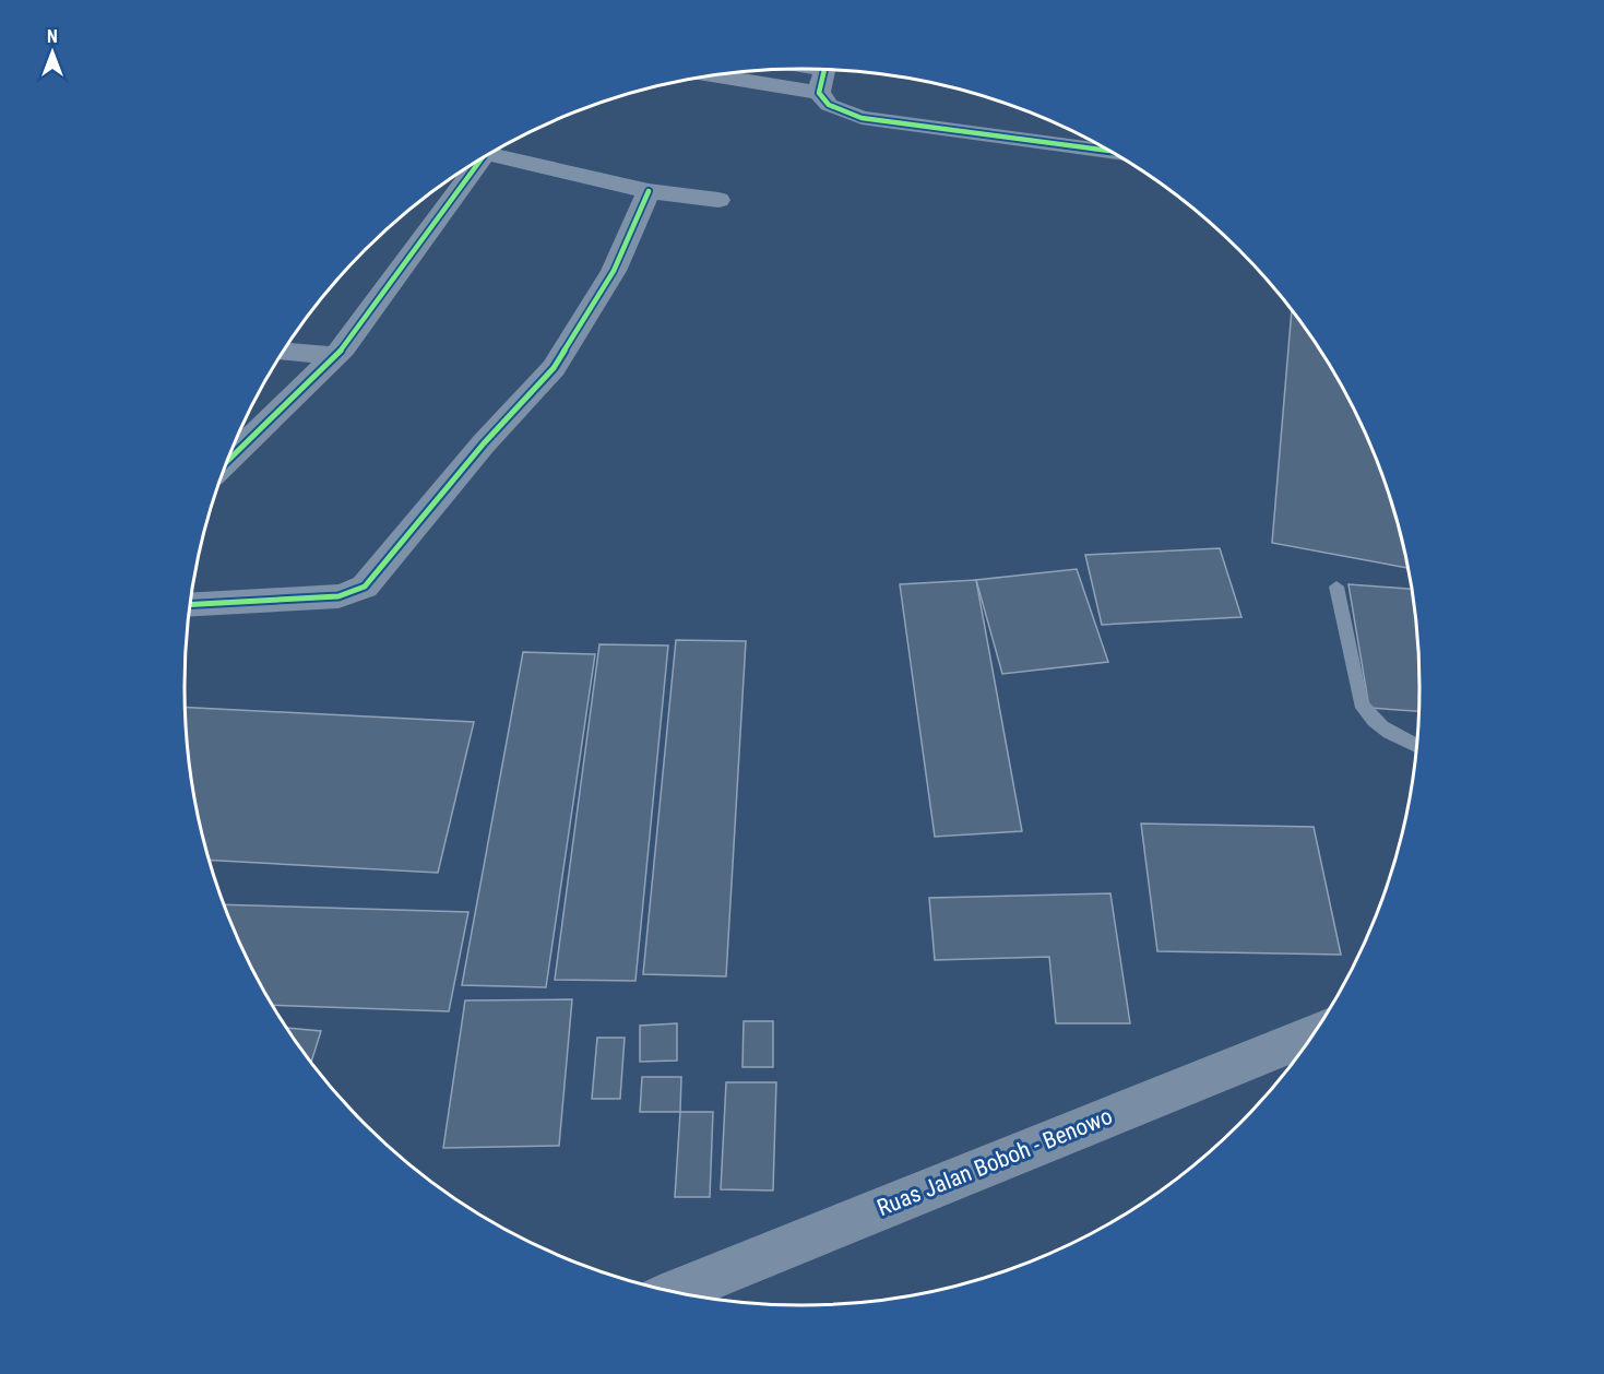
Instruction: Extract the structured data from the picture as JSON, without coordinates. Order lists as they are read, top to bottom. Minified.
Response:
{"streets":{"main road":["Ruas Jalan Boboh - Benowo"]},"north":"top"}
